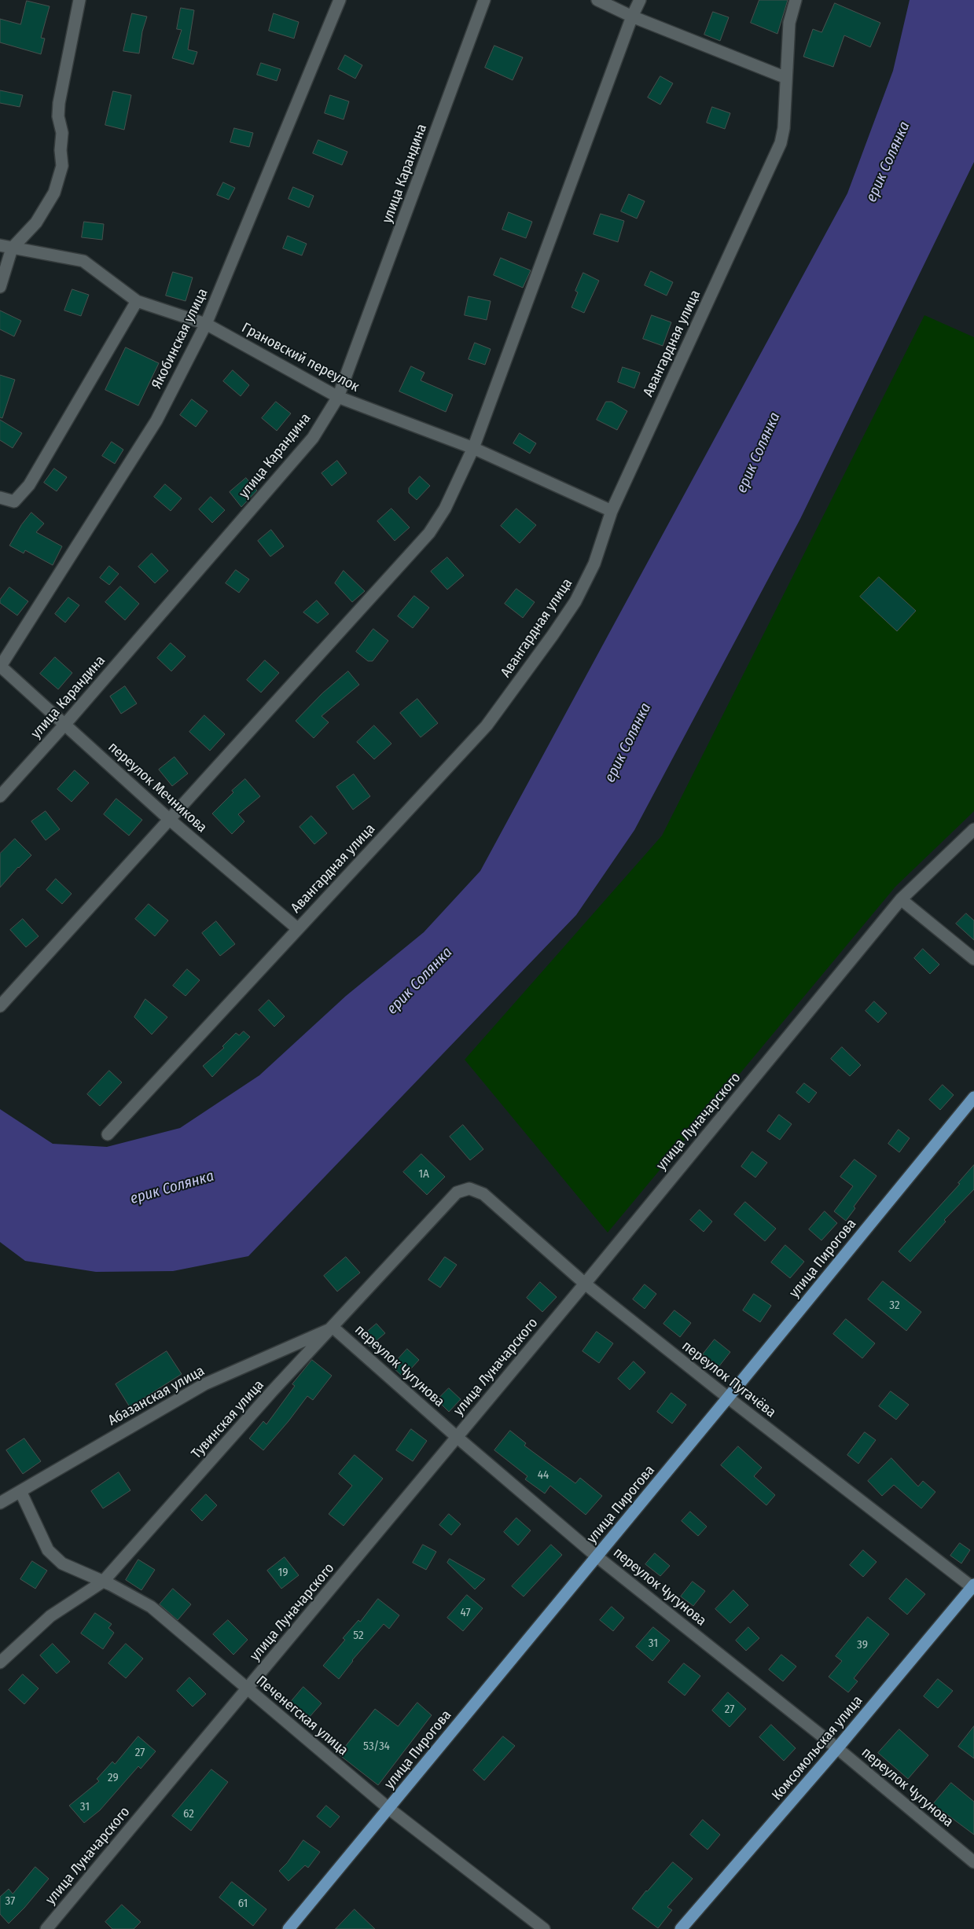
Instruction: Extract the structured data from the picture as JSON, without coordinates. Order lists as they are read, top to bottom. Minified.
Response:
{"streets":{"main road":["улица Пирогова","Комсомольская улица"],"street":["улица Карандина","Якобинская улица","Авангардная улица","Грановский переулок","переулок Мечникова","улица Луначарского","переулок Чугунова","переулок Пугачёва","Абазанская улица","Тувинская улица","Печенегская улица"]},"crossings":[["улица Карандина","Грановский переулок"],["улица Карандина","переулок Мечникова"],["Якобинская улица","Грановский переулок"],["Якобинская улица","переулок Мечникова"],["Авангардная улица","Грановский переулок"],["Авангардная улица","переулок Мечникова"],["улица Луначарского","переулок Чугунова"],["улица Луначарского","переулок Пугачёва"],["улица Луначарского","Печенегская улица"],["улица Пирогова","переулок Чугунова"],["улица Пирогова","переулок Пугачёва"],["улица Пирогова","Печенегская улица"],["переулок Чугунова","Абазанская улица"],["переулок Чугунова","Тувинская улица"],["переулок Чугунова","Комсомольская улица"],["переулок Пугачёва","Тувинская улица"],["переулок Пугачёва","Комсомольская улица"],["Абазанская улица","Тувинская улица"],["Абазанская улица","Печенегская улица"],["Тувинская улица","Печенегская улица"]],"water":["ерик Солянка"],"house_numbers":["1А","32","44","19","47","52","31","39","27","53/34","27","29","31","62","37","61"]}
